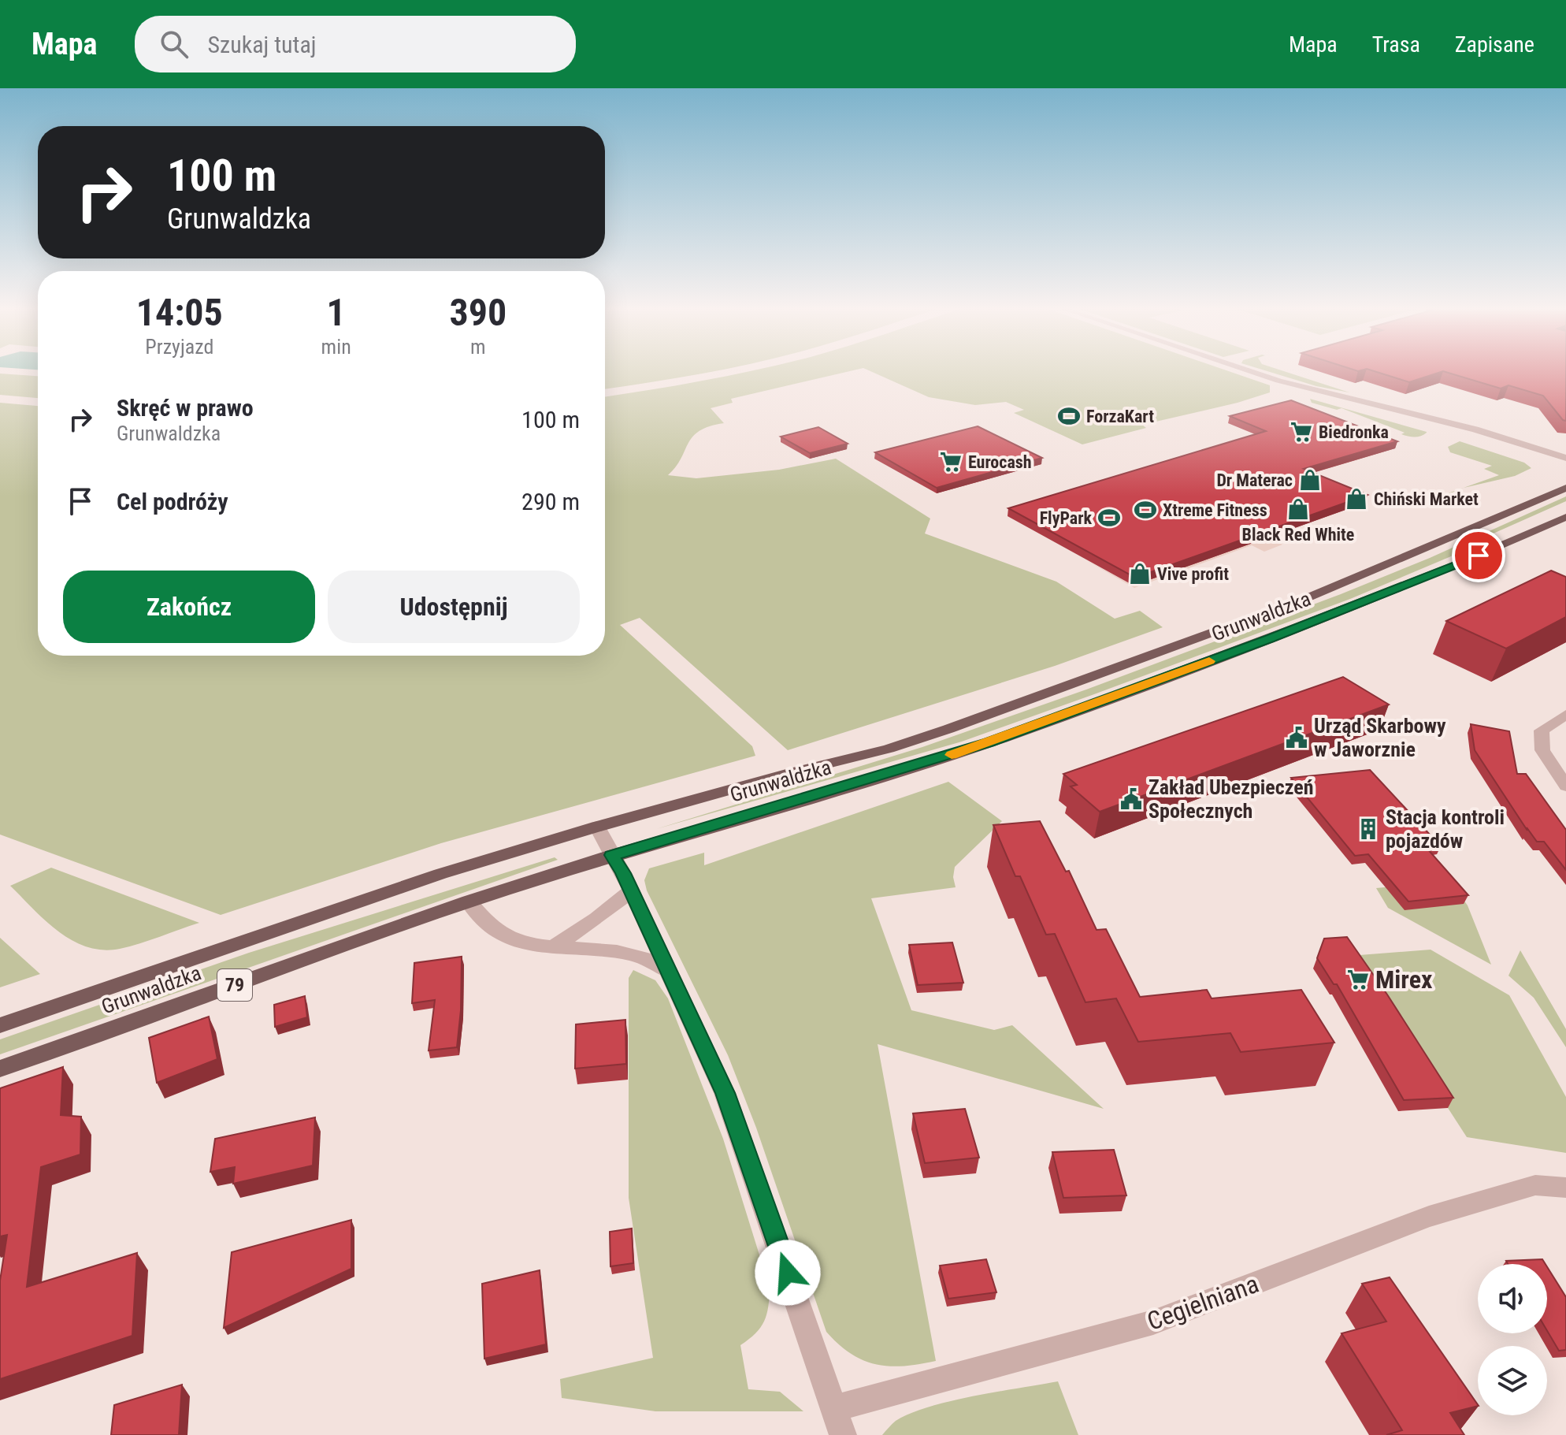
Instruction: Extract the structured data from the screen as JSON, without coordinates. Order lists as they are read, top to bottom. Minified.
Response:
{"streets":{"main road":["Grunwaldzka","79"],"street":["Cegielniana"]},"places":{"sports":["ForzaKart","Xtreme Fitness","FlyPark"],"supermarket":["Biedronka","Eurocash","Mirex"],"shop":["Dr Materac","Chiński Market","Black Red White","Vive profit"],"public building":["Urząd Skarbowy w Jaworznie","Zakład Ubezpieczeń Społecznych"],"building":["Stacja kontroli pojazdów"]},"page":{"header":"Mapa","search":"Szukaj tutaj","nav":["Mapa","Trasa","Zapisane"],"turn":["100 m","Grunwaldzka"],"eta":["14:05","Przyjazd","1","min","390","m"],"list":[{"name":"Skręć w prawo","note":"Grunwaldzka","value":"100 m"},{"name":"Cel podróży","value":"290 m"}],"buttons":["Zakończ","Udostępnij"]}}
